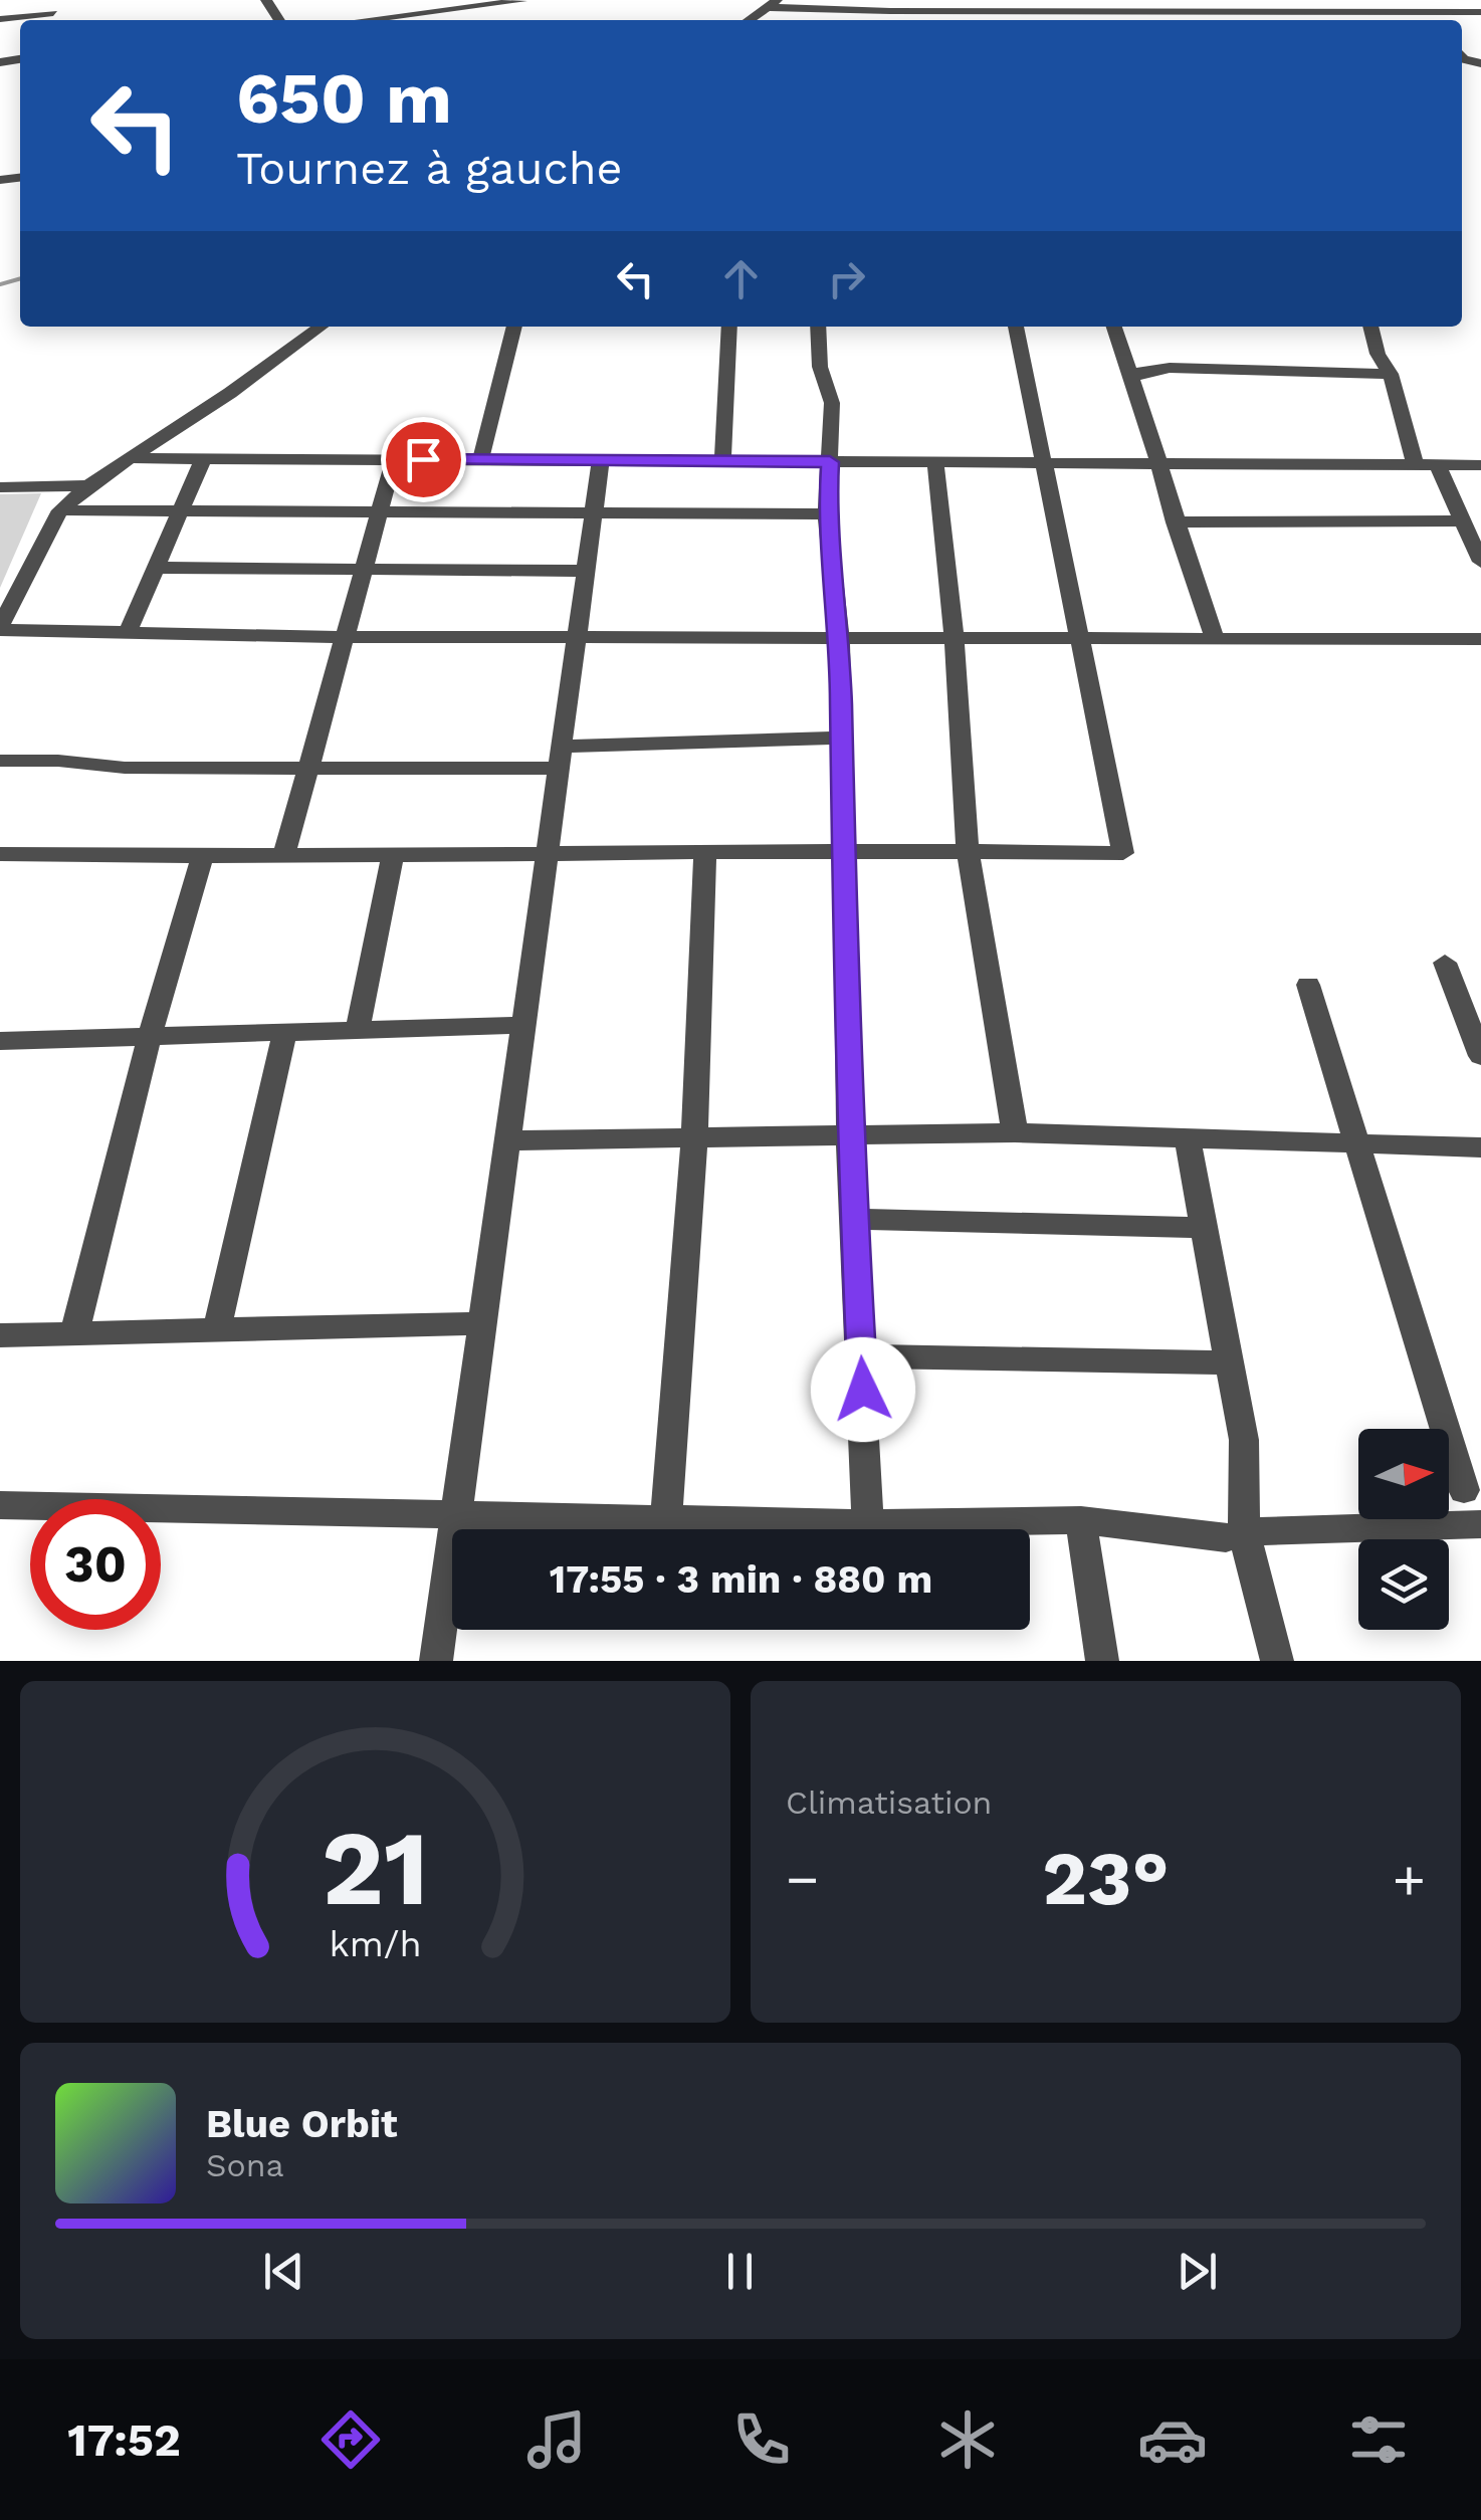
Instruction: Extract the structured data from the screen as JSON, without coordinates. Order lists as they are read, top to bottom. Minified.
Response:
{"north":"right","page":{"turn":["650 m","Tournez à gauche"],"limit":"30","trip":"17:55 · 3 min · 880 m","tile":"Climatisation","heat":["−","23°","+"],"song":["Blue Orbit","Sona"],"tabs":"17:52","gauge":["21","km/h"]}}
